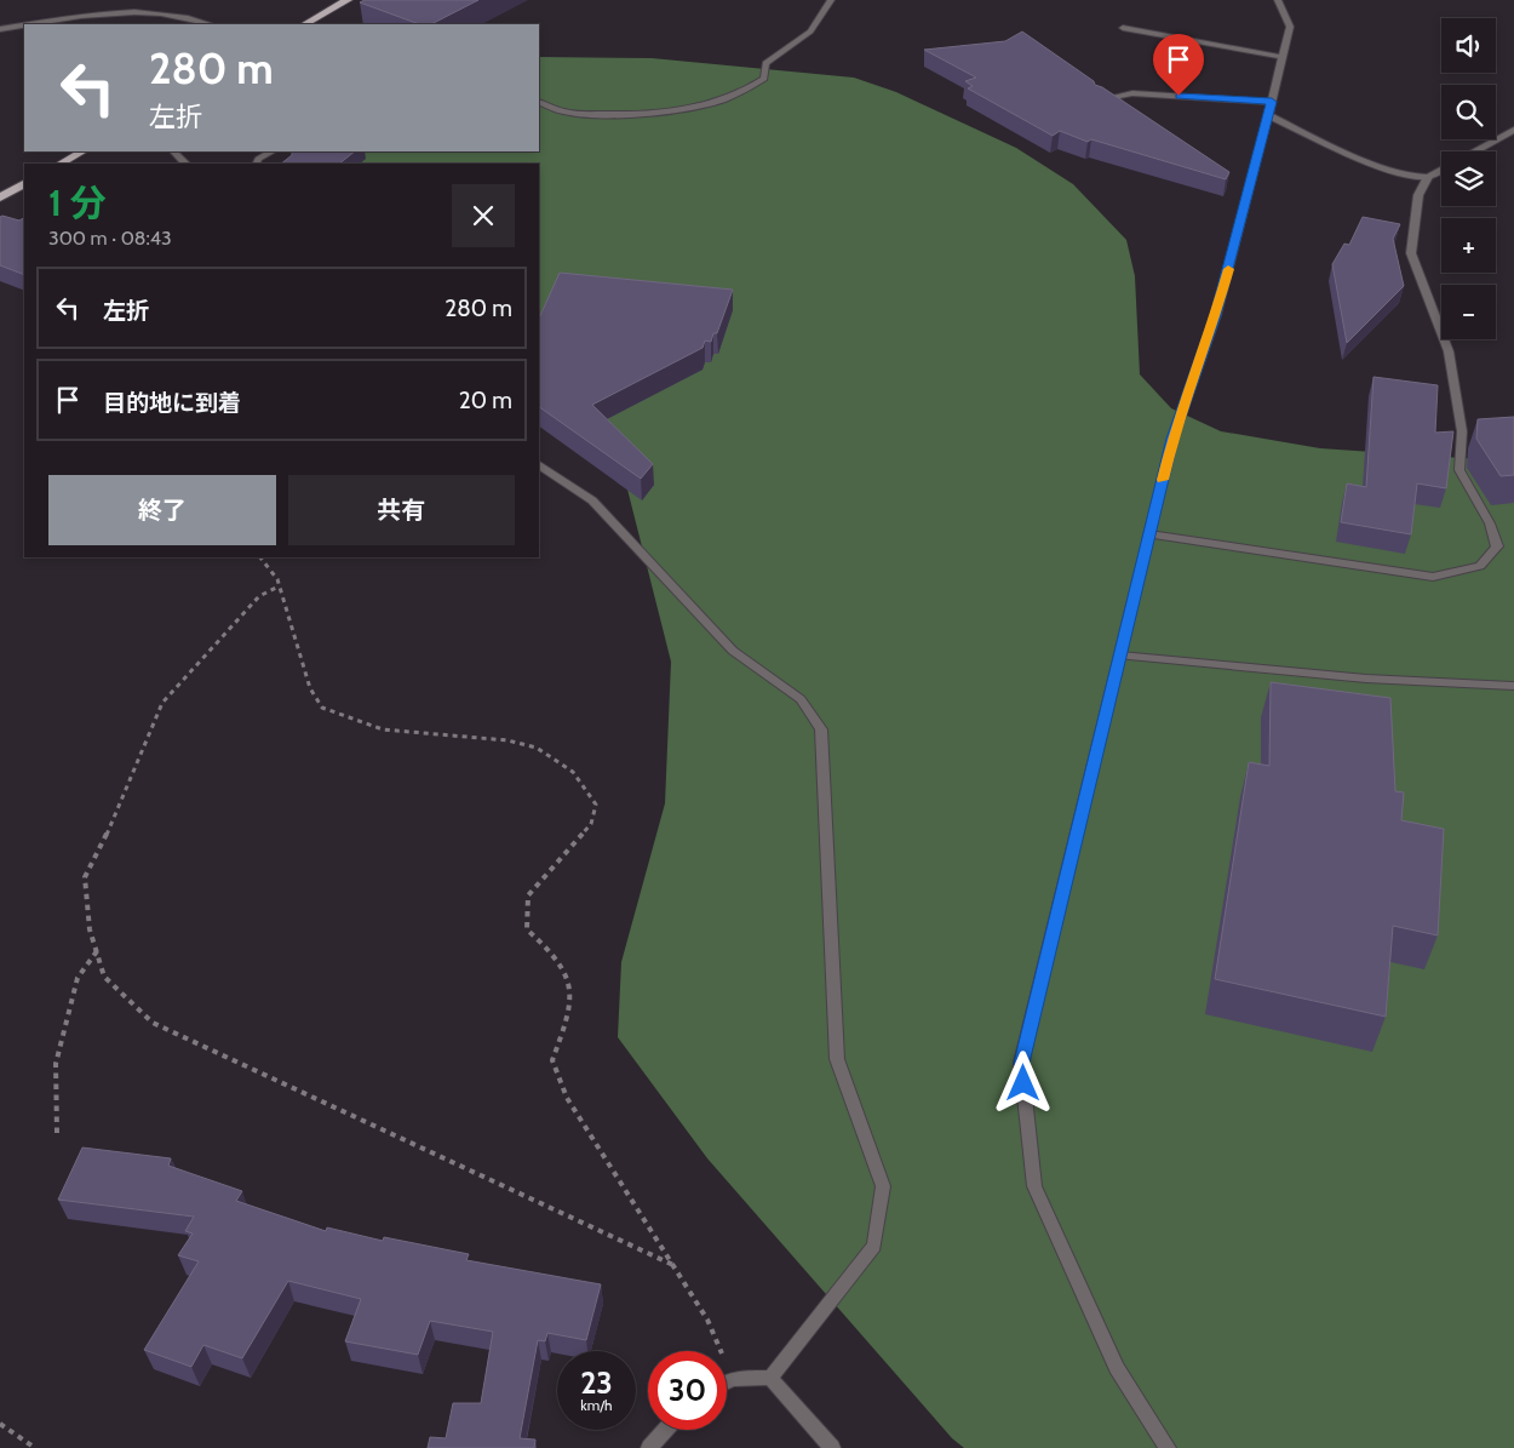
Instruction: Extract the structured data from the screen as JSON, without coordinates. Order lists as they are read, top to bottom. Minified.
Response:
{"page":{"map_buttons":["+","−"],"turn":["280 m","左折"],"heading":["1 分","300 m · 08:43"],"list":[{"name":"左折","value":"280 m"},{"name":"目的地に到着","value":"20 m"}],"buttons":["終了","共有"],"speed":"23 km/h","limit":"30"}}
